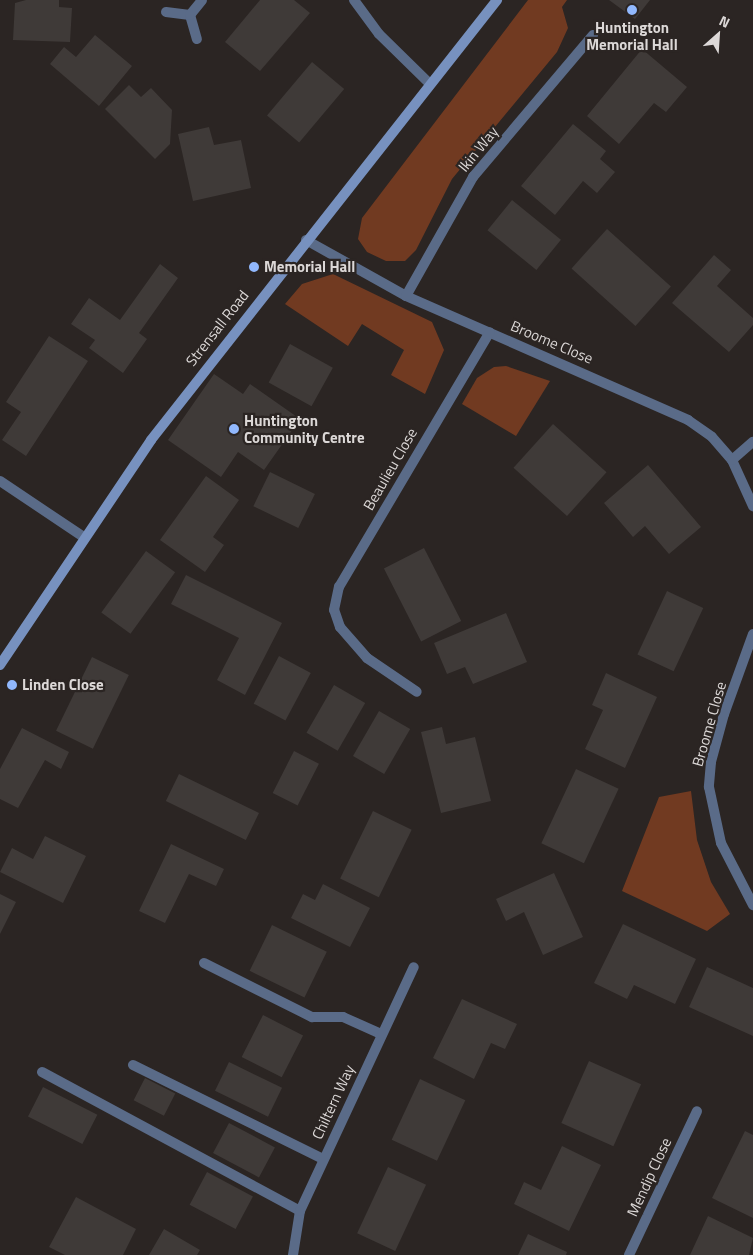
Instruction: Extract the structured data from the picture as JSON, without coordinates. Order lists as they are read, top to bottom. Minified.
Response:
{"streets":{"street":["Ikin Way","Strensall Road","Broome Close","Beaulieu Close","Chiltern Way","Mendip Close"]},"crossings":[["Ikin Way","Broome Close"],["Strensall Road","Broome Close"],["Broome Close","Beaulieu Close"]],"places":["Huntington Memorial Hall","Memorial Hall","Huntington Community Centre","Linden Close"],"north":"top right"}
